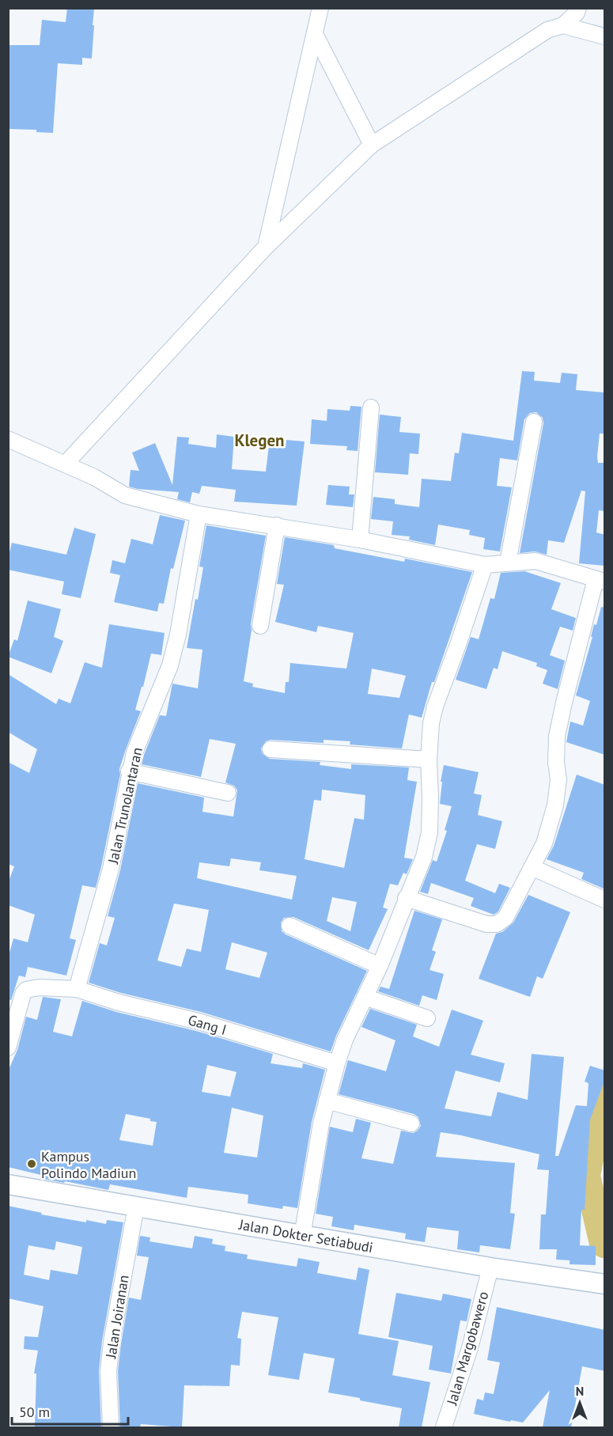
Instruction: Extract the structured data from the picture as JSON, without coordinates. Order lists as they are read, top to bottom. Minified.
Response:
{"streets":{"main road":["Jalan Dokter Setiabudi"],"street":["Jalan Trunolantaran","Gang I","Jalan Joiranan","Jalan Margobawero"]},"crossings":[["Jalan Trunolantaran","Gang I"],["Jalan Dokter Setiabudi","Jalan Joiranan"],["Jalan Dokter Setiabudi","Jalan Margobawero"]],"districts":["Klegen"],"places":["Kampus Polindo Madiun"],"scale_bar":"50 m","north":"top"}
